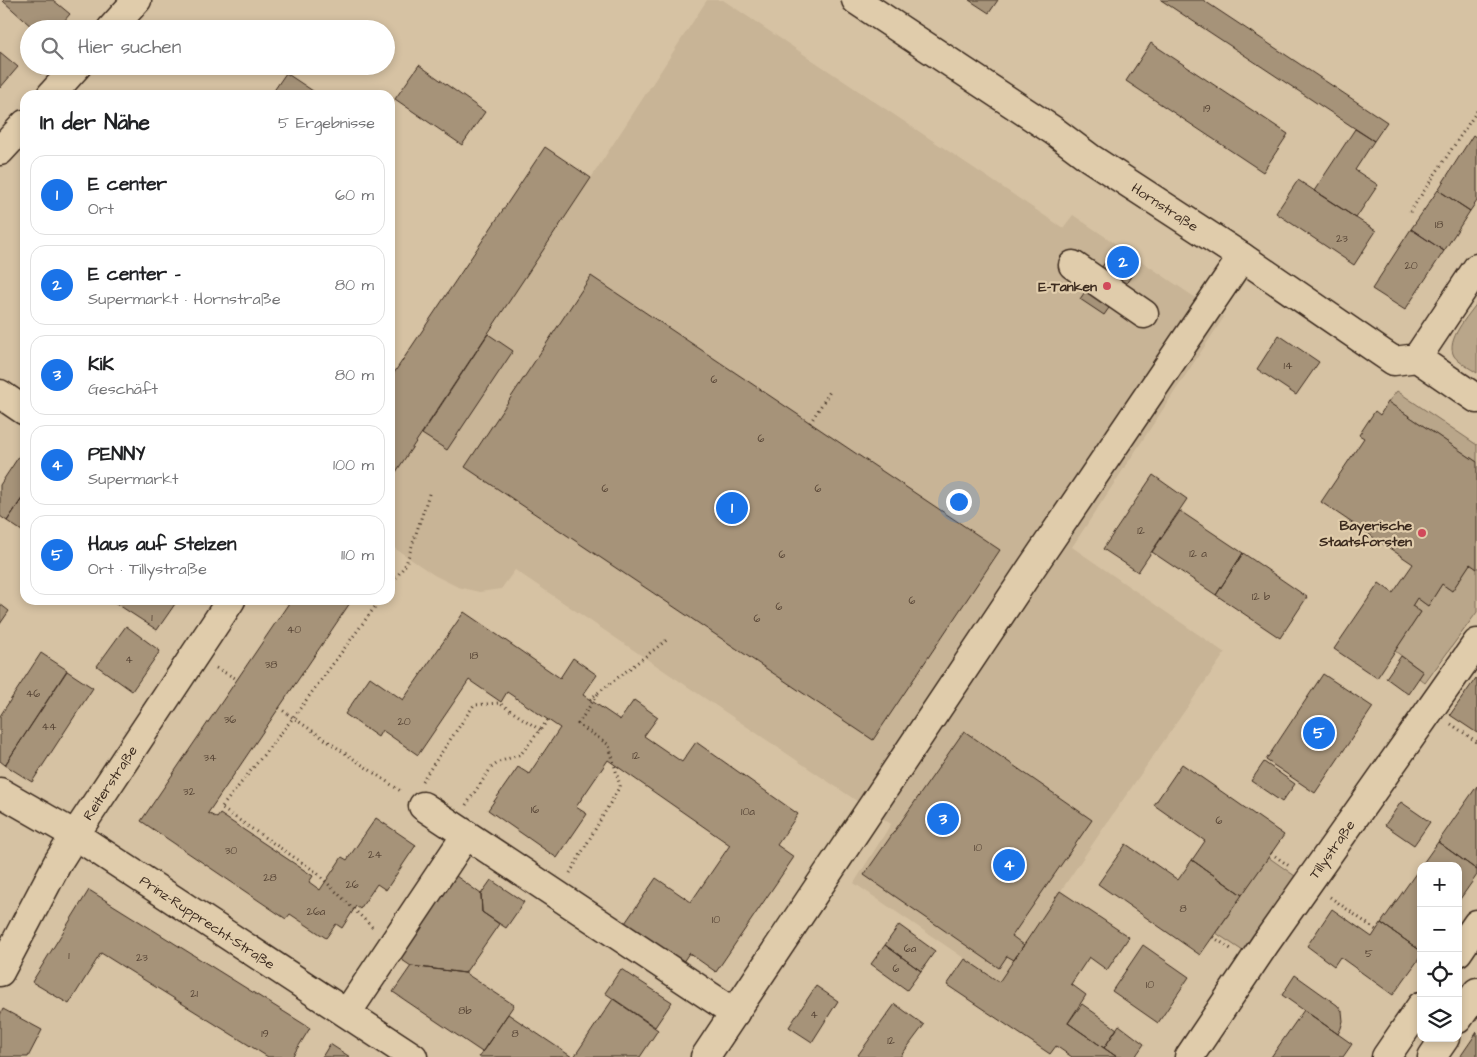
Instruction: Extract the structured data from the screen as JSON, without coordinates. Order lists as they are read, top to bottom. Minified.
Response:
{"streets":{"street":["Hornstraße","Reiterstraße","Tillystraße","Prinz-Rupprecht-Straße"]},"crossings":[["Reiterstraße","Prinz-Rupprecht-Straße"]],"places":["E-Tanken","Bayerische Staatsforsten"],"house_numbers":["19","18","23","20","14","6","6","6","6","12","12 a","6","12 b","6","6","1","6","40","18","4","38","46","36","20","44","12","34","32","16","10a","6","10","30","24","28","26","8","26a","10","6a","5","1","23","6","10","21","8b","4","19","8","12"],"page":{"search":"Hier suchen","heading":["In der Nähe","5 Ergebnisse"],"list":[{"mark":"1","name":"E center","note":"Ort","value":"60 m"},{"mark":"2","name":"E center -","note":"Supermarkt · Hornstraße","value":"80 m"},{"mark":"3","name":"KiK","note":"Geschäft","value":"80 m"},{"mark":"4","name":"PENNY","note":"Supermarkt","value":"100 m"},{"mark":"5","name":"Haus auf Stelzen","note":"Ort · Tillystraße","value":"110 m"}],"pins":["2","1","5","3","4"],"map_buttons":["+","−"]}}
